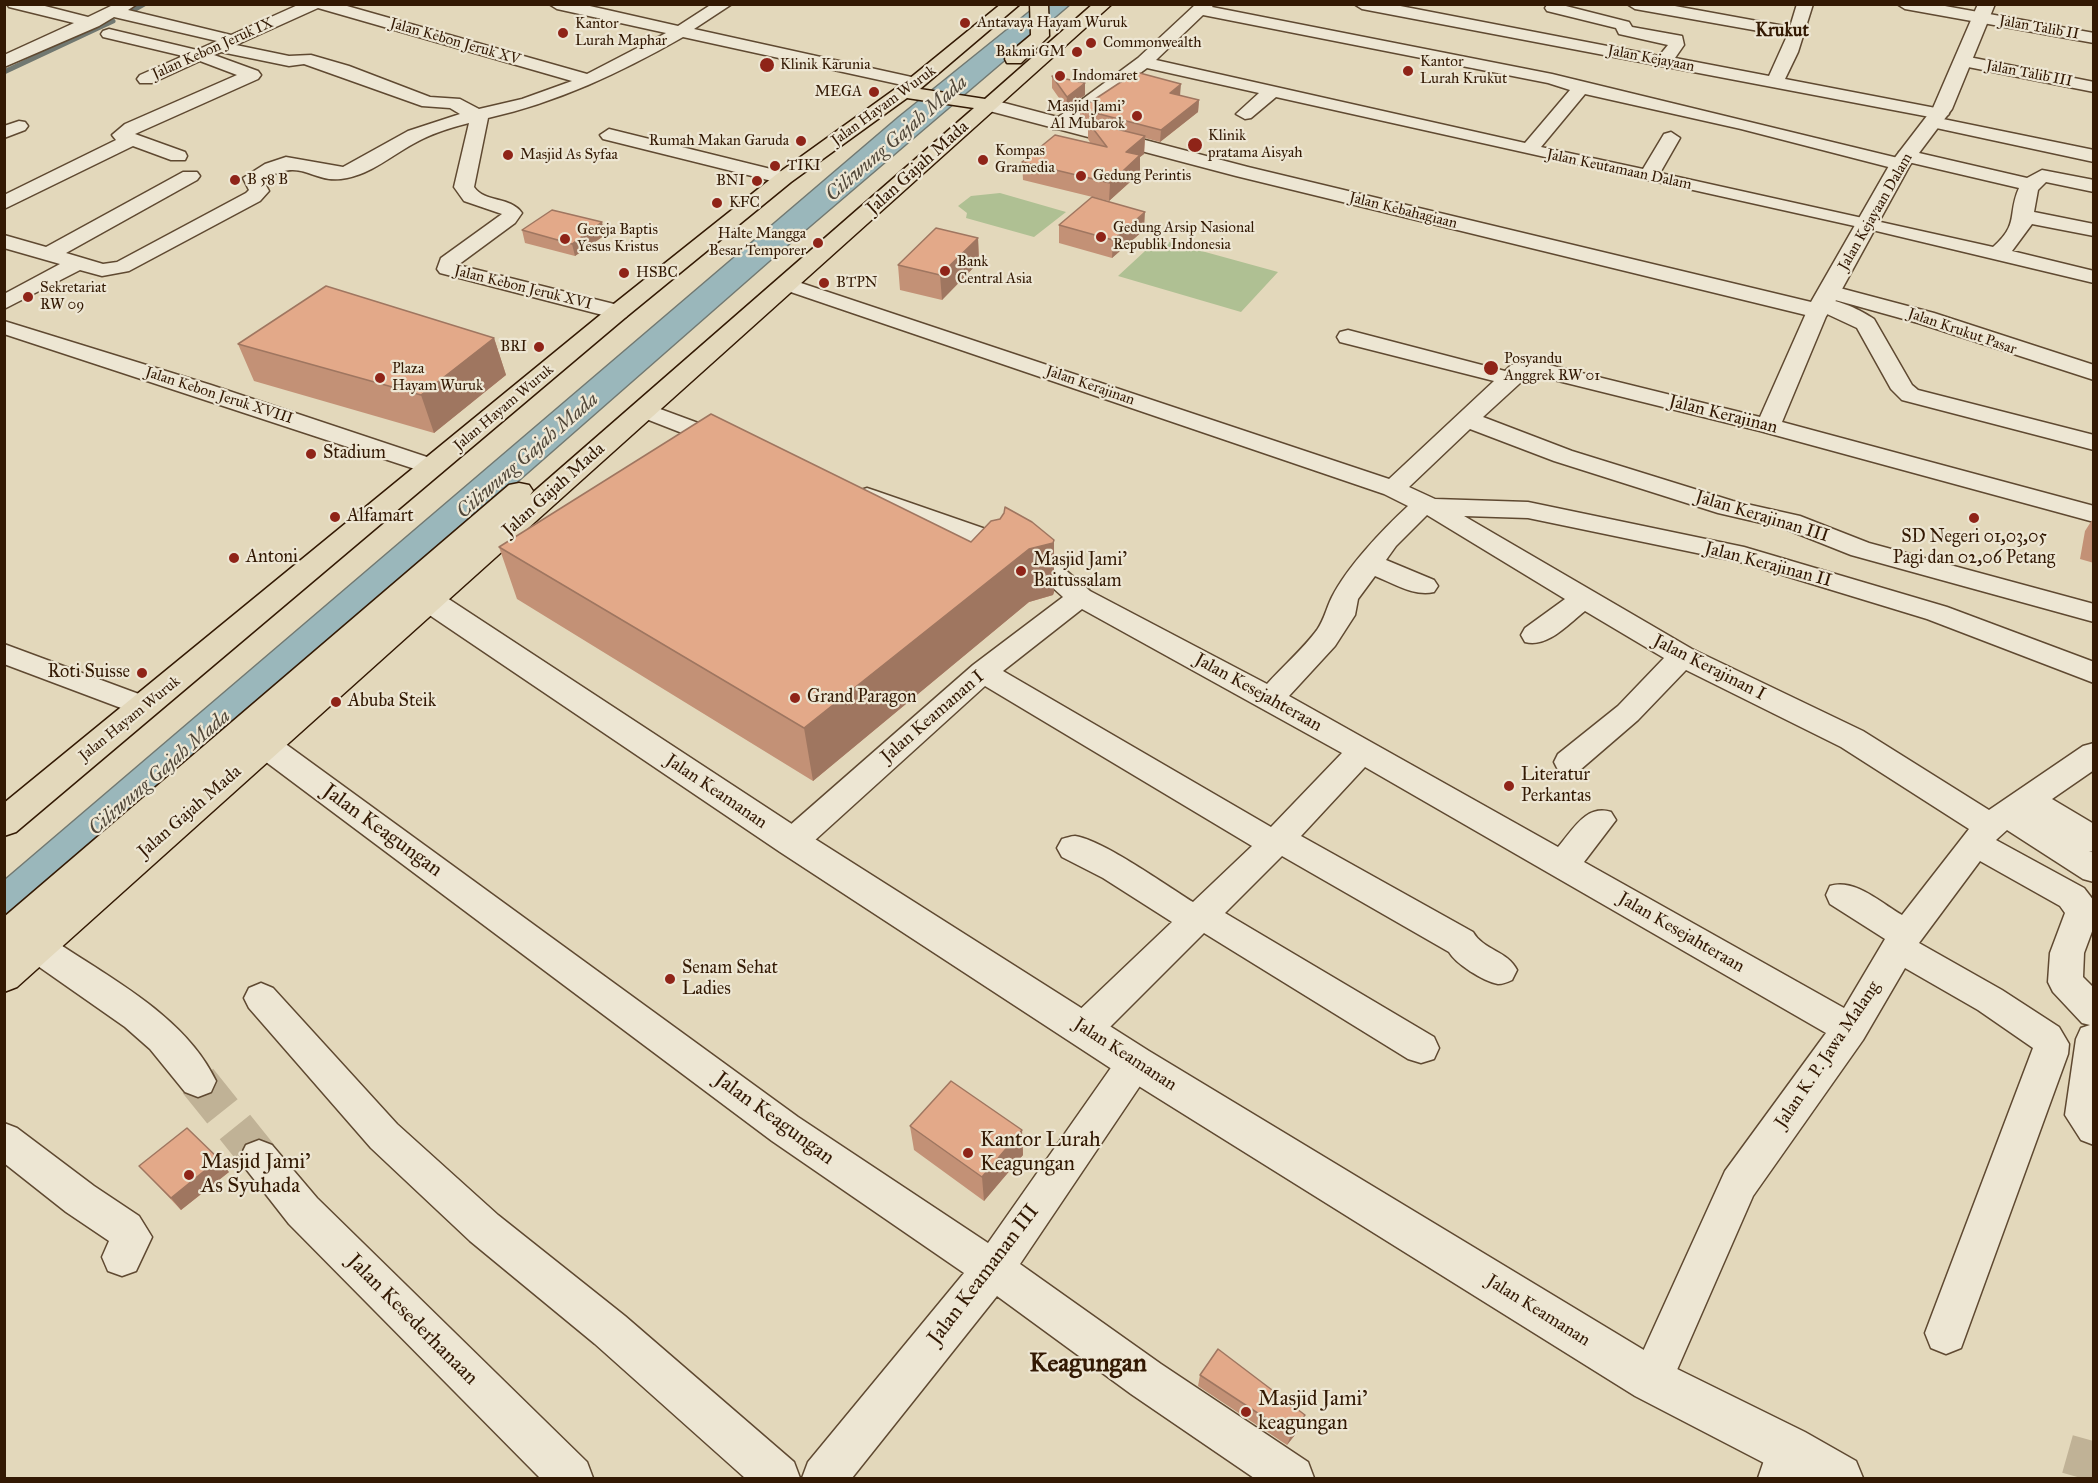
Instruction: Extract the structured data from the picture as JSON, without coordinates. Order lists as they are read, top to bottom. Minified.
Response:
{"streets":{"main road":["Jalan Hayam Wuruk","Jalan Gajah Mada"],"street":["Jalan Talib II","Jalan Kebon Jeruk XV","Jalan Kebon Jeruk IX","Jalan Kejayaan","Jalan Talib III","Jalan Keutamaan Dalam","Jalan Kebahagiaan","Jalan Kejayaan Dalam","Jalan Kebon Jeruk XVI","Jalan Krukut Pasar","Jalan Kerajinan","Jalan Kebon Jeruk XVIII","Jalan Kerajinan III","Jalan Kerajinan II","Jalan Kerajinan I","Jalan Kesejahteraan","Jalan Keamanan I","Jalan Keamanan","Jalan Keagungan","Jalan K. P. Jawa Malang","Jalan Keamanan III","Jalan Kesederhanaan"]},"crossings":[["Jalan Talib II","Jalan Kejayaan Dalam"],["Jalan Kejayaan","Jalan Kejayaan Dalam"],["Jalan Talib III","Jalan Kejayaan Dalam"],["Jalan Hayam Wuruk","Jalan Kebon Jeruk XVI"],["Jalan Hayam Wuruk","Jalan Kebon Jeruk XVIII"],["Jalan Gajah Mada","Jalan Kebahagiaan"],["Jalan Gajah Mada","Jalan Kerajinan"],["Jalan Gajah Mada","Jalan Keamanan"],["Jalan Gajah Mada","Jalan Keagungan"],["Jalan Keutamaan Dalam","Jalan Kejayaan Dalam"],["Jalan Kebahagiaan","Jalan Kejayaan Dalam"],["Jalan Kebahagiaan","Jalan Krukut Pasar"],["Jalan Kejayaan Dalam","Jalan Krukut Pasar"],["Jalan Kejayaan Dalam","Jalan Kerajinan"],["Jalan Kerajinan","Jalan Kerajinan III"],["Jalan Kerajinan","Jalan Kerajinan II"],["Jalan Kerajinan","Jalan Kerajinan I"],["Jalan Kerajinan II","Jalan Kerajinan I"],["Jalan Kerajinan I","Jalan K. P. Jawa Malang"],["Jalan Kesejahteraan","Jalan Keamanan I"],["Jalan Kesejahteraan","Jalan K. P. Jawa Malang"],["Jalan Keamanan I","Jalan Keamanan"],["Jalan Keamanan","Jalan K. P. Jawa Malang"],["Jalan Keamanan","Jalan Keamanan III"],["Jalan Keagungan","Jalan Keamanan III"]],"districts":["Krukut","Keagungan"],"water":["Ciliwung Gajah Mada"],"places":["Antavaya Hayam Wuruk","Kantor Lurah Maphar","Commonwealth","Bakmi GM","Klinik Karunia","Kantor Lurah Krukut","Indomaret","MEGA","Masjid Jami' Al Mubarok","Rumah Makan Garuda","Klinik pratama Aisyah","Masjid As Syfaa","Kompas Gramedia","TIKI","Gedung Perintis","B 58 B","BNI","KFC","Gedung Arsip Nasional Republik Indonesia","Gereja Baptis Yesus Kristus","Halte Mangga Besar Temporer","Bank Central Asia","HSBC","BTPN","Sekretariat RW 09","BRI","Posyandu Anggrek RW 01","Plaza Hayam Wuruk","Stadium","Alfamart","SD Negeri 01,03,05 Pagi dan 02,06 Petang","Antoni","Masjid Jami' Baitussalam","Roti Suisse","Grand Paragon","Abuba Steik","Literatur Perkantas","Senam Sehat Ladies","Kantor Lurah Keagungan","Masjid Jami' As Syuhada","Masjid Jami' keagungan"]}
